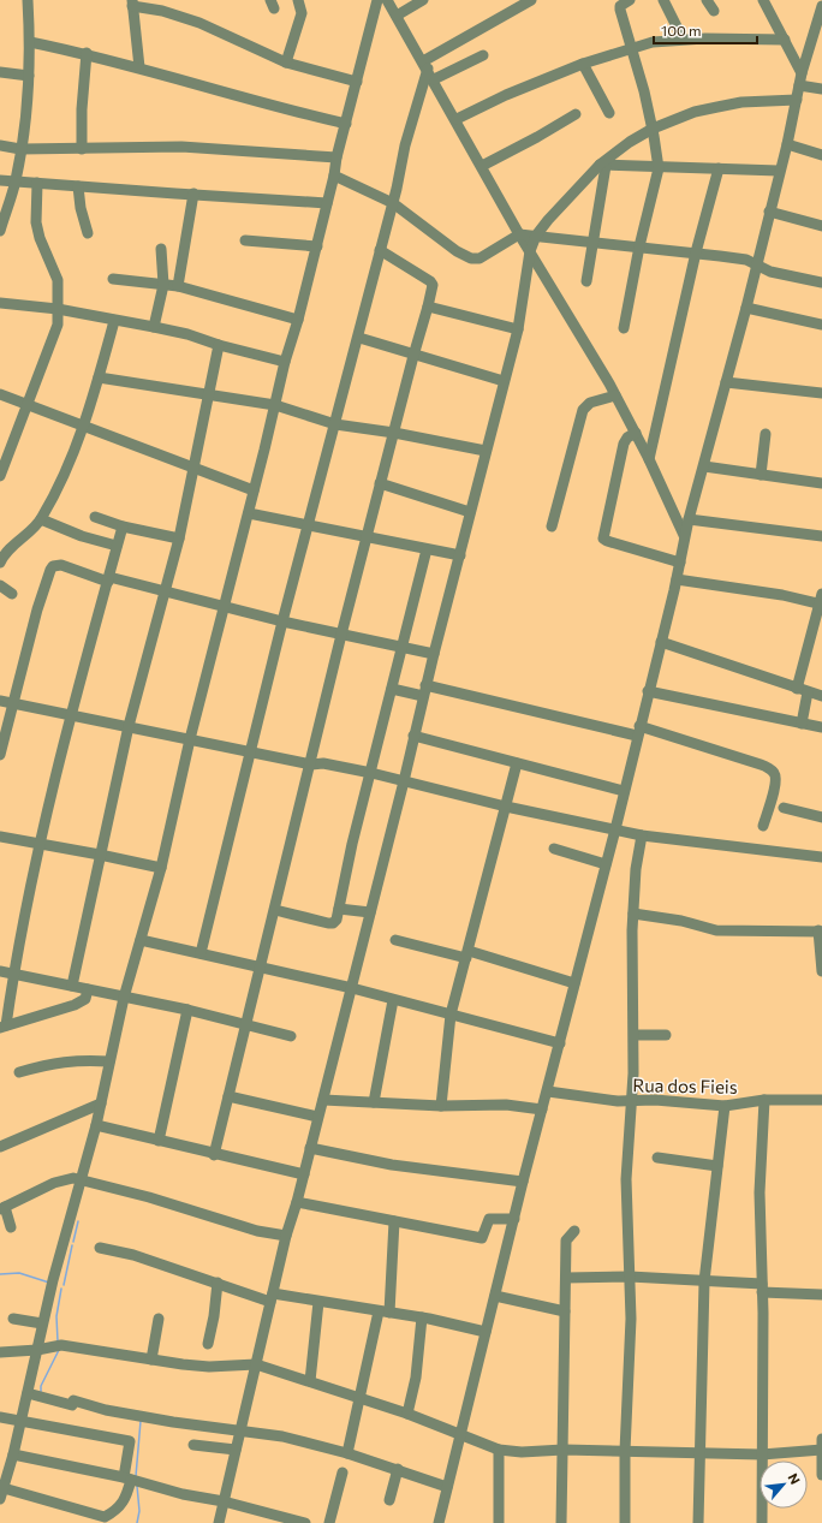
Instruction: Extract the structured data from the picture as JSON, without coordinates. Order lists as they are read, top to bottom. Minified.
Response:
{"streets":{"street":["Rua dos Fieis"]},"scale_bar":"100 m","north":"top right"}
